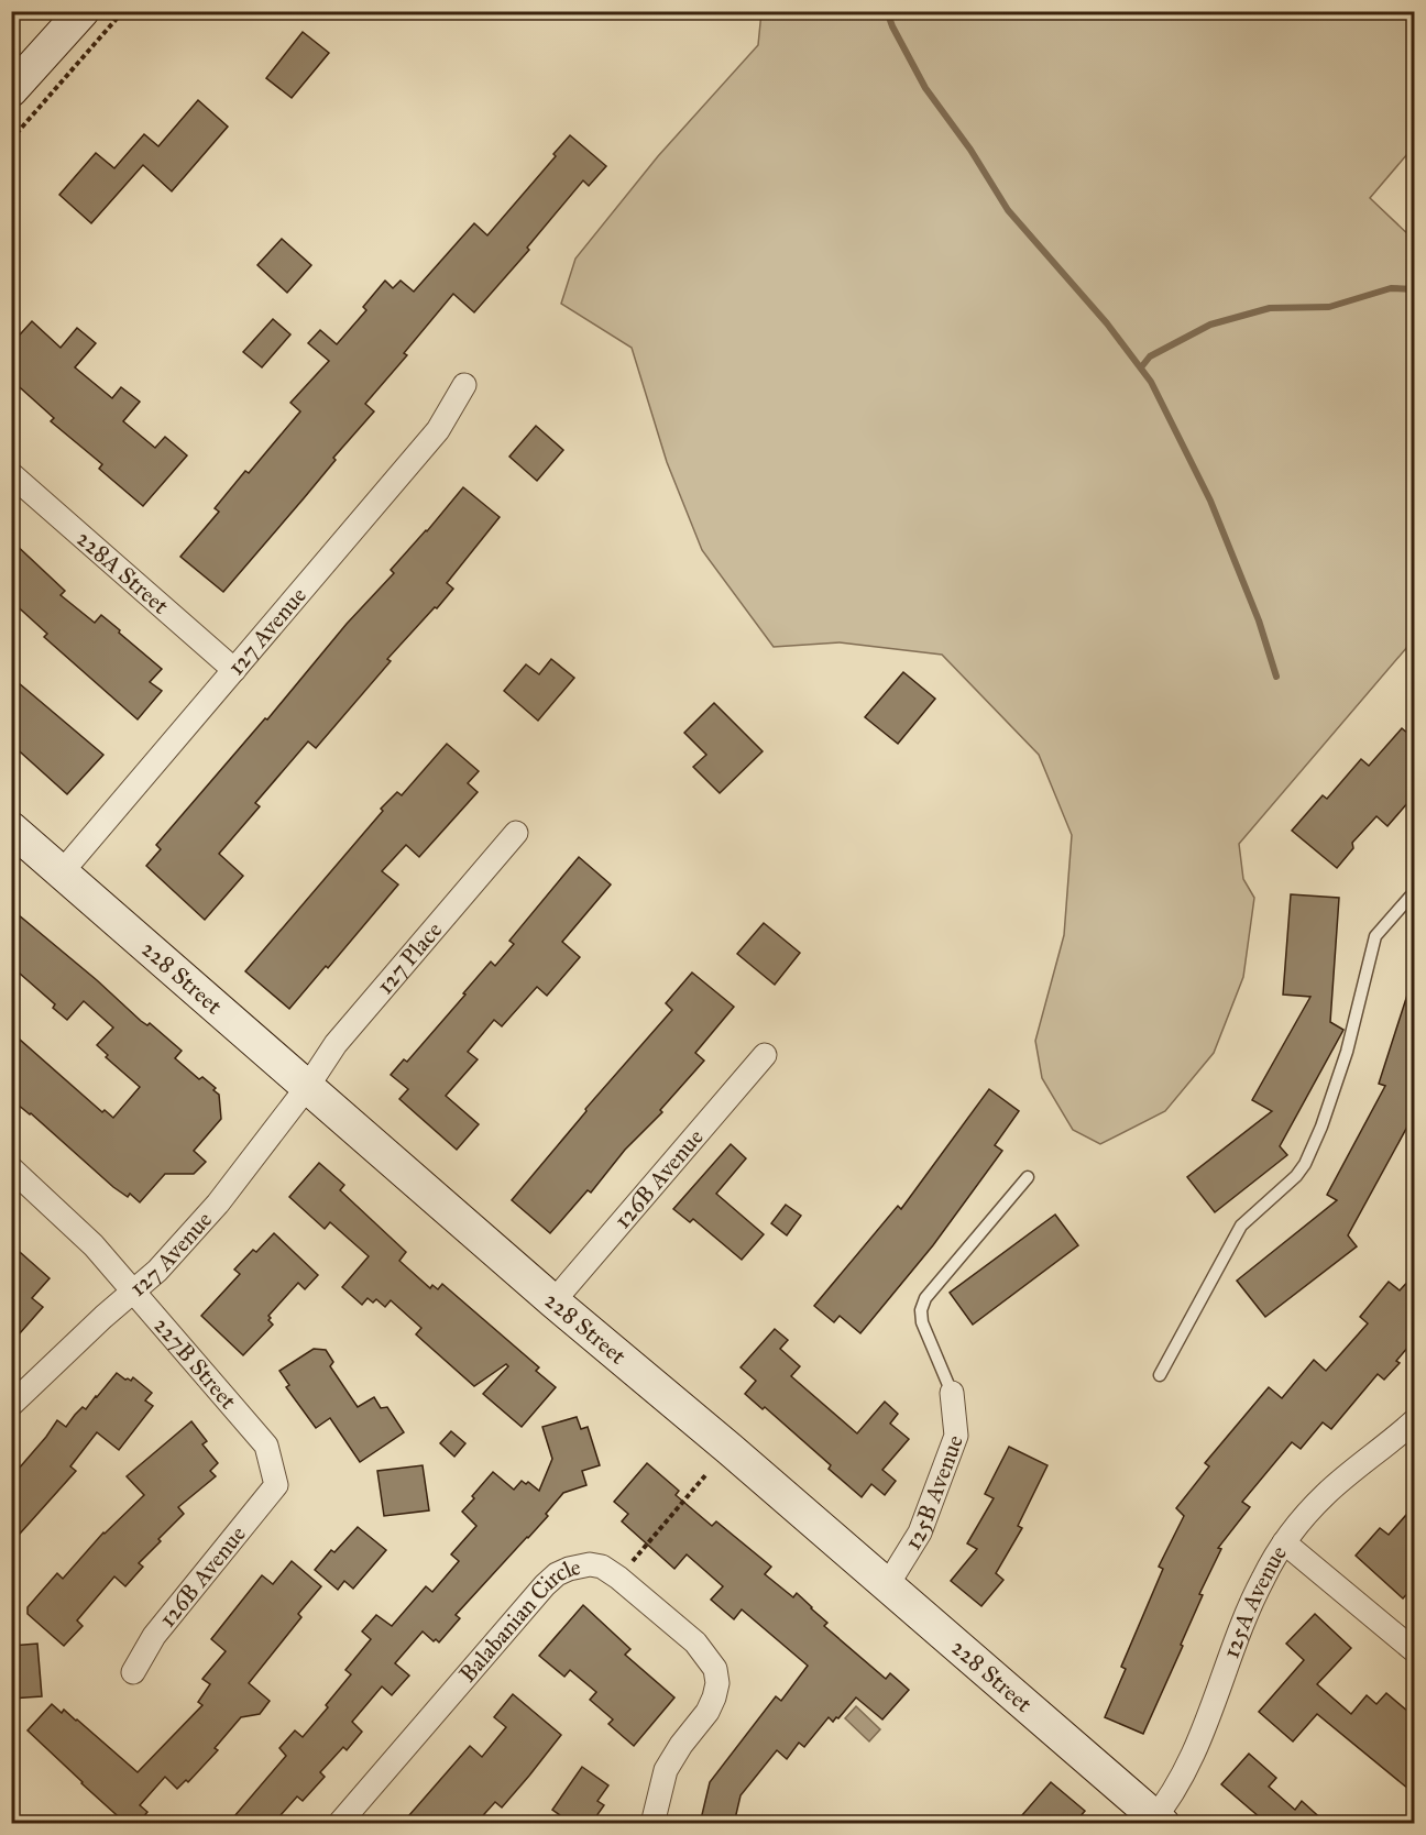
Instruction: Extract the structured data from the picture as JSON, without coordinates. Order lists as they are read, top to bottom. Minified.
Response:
{"streets":{"street":["228A Street","127 Avenue","127 Place","228 Street","126B Avenue","227B Street","125B Avenue","125A Avenue","Balabanian Circle"]},"crossings":[["228A Street","127 Avenue"],["127 Avenue","127 Place"],["127 Avenue","228 Street"],["127 Avenue","227B Street"],["127 Place","228 Street"],["228 Street","126B Avenue"],["228 Street","125B Avenue"],["228 Street","125A Avenue"],["126B Avenue","227B Street"]]}
